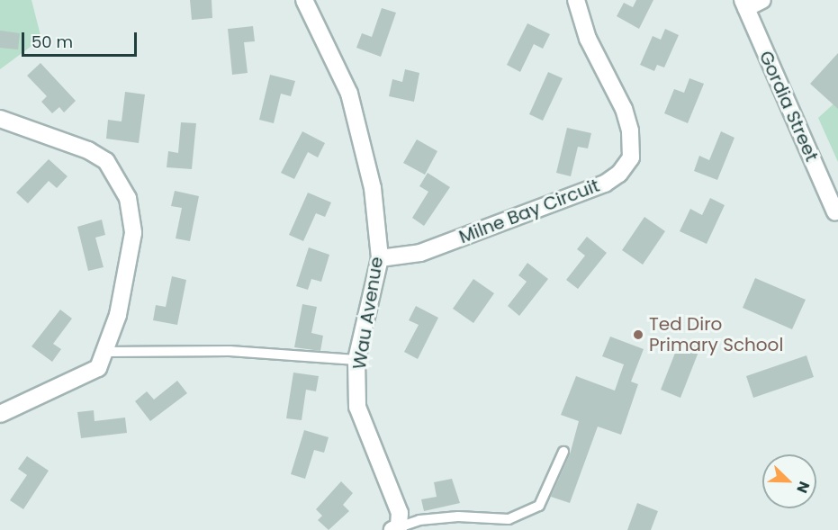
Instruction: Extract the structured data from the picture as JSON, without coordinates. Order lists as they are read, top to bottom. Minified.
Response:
{"streets":{"street":["Gordia Street","Milne Bay Circuit","Wau Avenue"]},"crossings":[["Milne Bay Circuit","Wau Avenue"]],"places":["Ted Diro Primary School"],"scale_bar":"50 m","north":"bottom right"}
